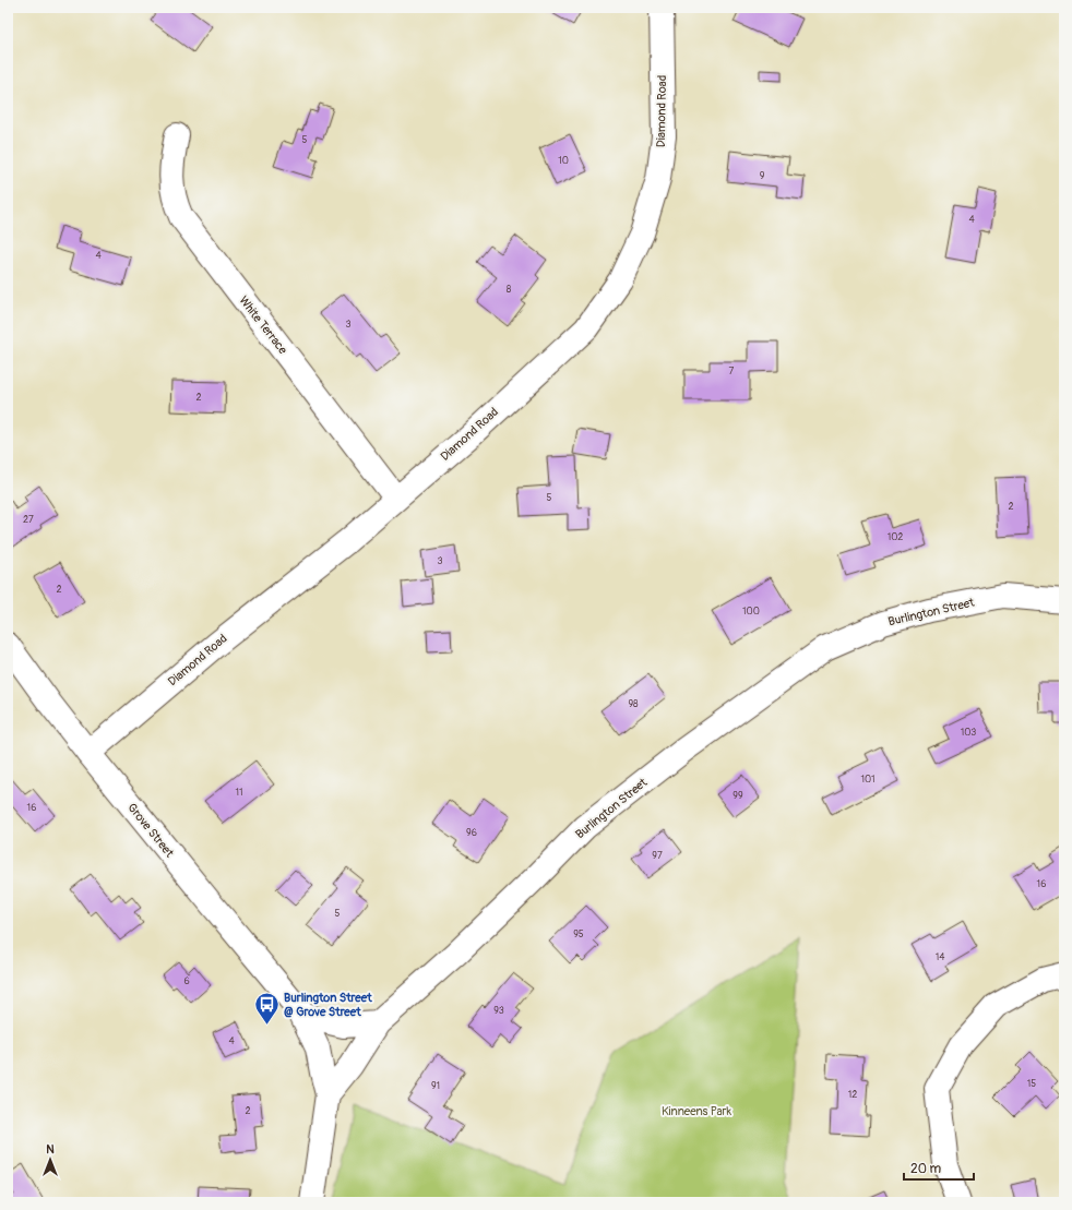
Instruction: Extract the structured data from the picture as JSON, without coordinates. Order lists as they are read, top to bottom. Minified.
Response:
{"streets":{"street":["Diamond Road","White Terrace","Burlington Street","Grove Street"]},"crossings":[["Diamond Road","White Terrace"],["Diamond Road","Grove Street"],["Burlington Street","Grove Street"]],"parks":["Kinneens Park"],"places":{"bus stop":["Burlington Street @ Grove Street"]},"house_numbers":["5","10","9","4","4","8","3","7","2","5","2","27","102","3","2","100","98","103","101","11","99","16","96","97","16","5","95","14","6","93","4","15","91","12","2"],"scale_bar":"20 m","north":"top"}
